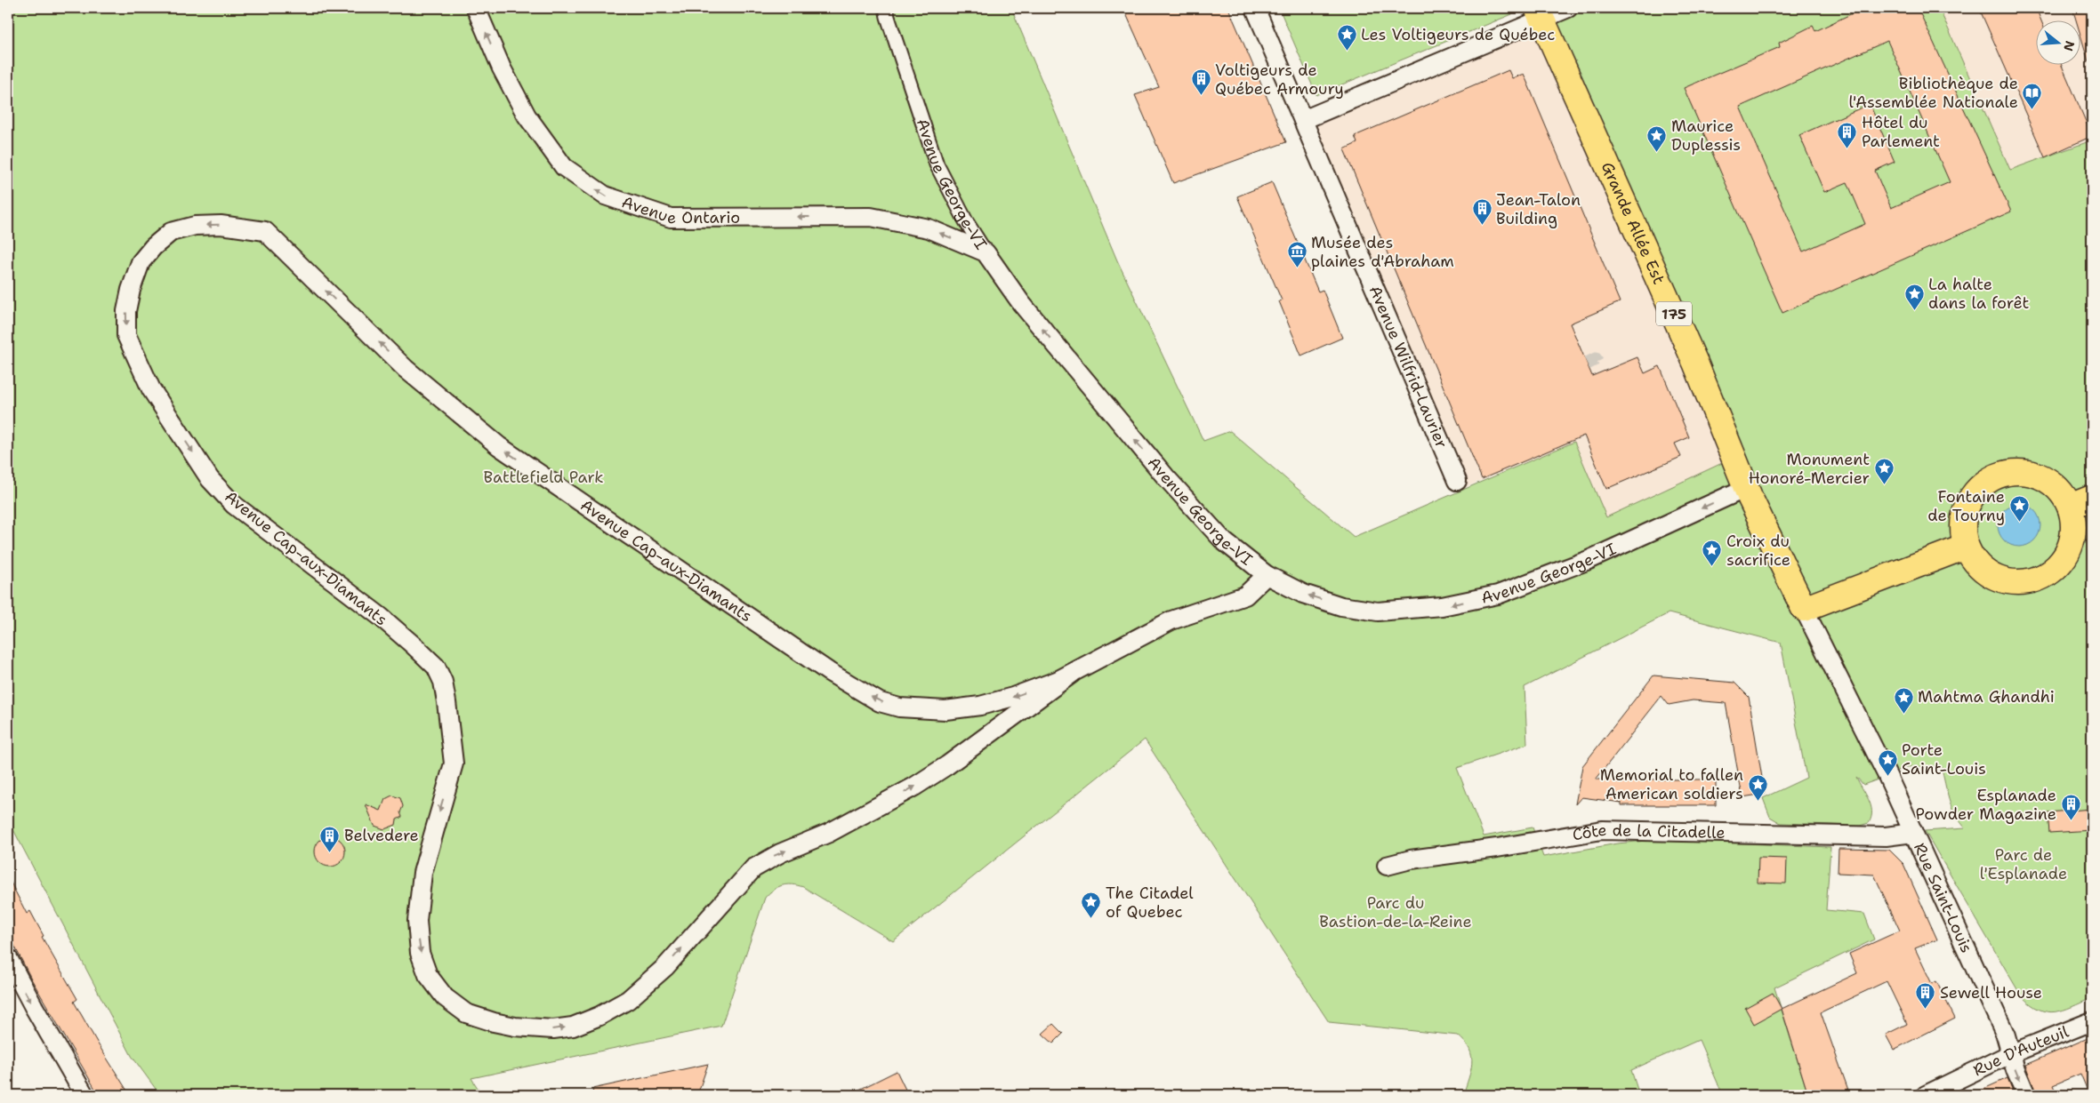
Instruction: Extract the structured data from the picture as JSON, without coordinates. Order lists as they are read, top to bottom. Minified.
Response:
{"streets":{"main road":["Grande Allée Est","175"],"street":["Avenue George-VI","Avenue Ontario","Avenue Wilfrid-Laurier","Avenue Cap-aux-Diamants","Côte de la Citadelle","Rue Saint-Louis","Rue D'Auteuil"]},"crossings":[["Avenue George-VI","Avenue Ontario"],["Avenue George-VI","Grande Allée Est"],["Avenue George-VI","Avenue Cap-aux-Diamants"],["Grande Allée Est","Rue Saint-Louis"],["Côte de la Citadelle","Rue Saint-Louis"],["Rue Saint-Louis","Rue D'Auteuil"]],"one_way":["Avenue George-VI","Avenue Ontario"],"parks":["Battlefield Park","Parc de l'Esplanade","Parc du Bastion-de-la-Reine"],"places":{"place":["Les Voltigeurs de Québec","Maurice Duplessis","La halte dans la forêt","Monument Honoré-Mercier","Fontaine de Tourny","Croix du sacrifice","Mahtma Ghandhi","Porte Saint-Louis","Memorial to fallen American soldiers","The Citadel of Quebec"],"building":["Voltigeurs de Québec Armoury","Hôtel du Parlement","Jean-Talon Building","Esplanade Powder Magazine","Belvedere","Sewell House"],"library":["Bibliothèque de l'Assemblée Nationale"],"museum":["Musée des plaines d'Abraham"]},"north":"right"}
